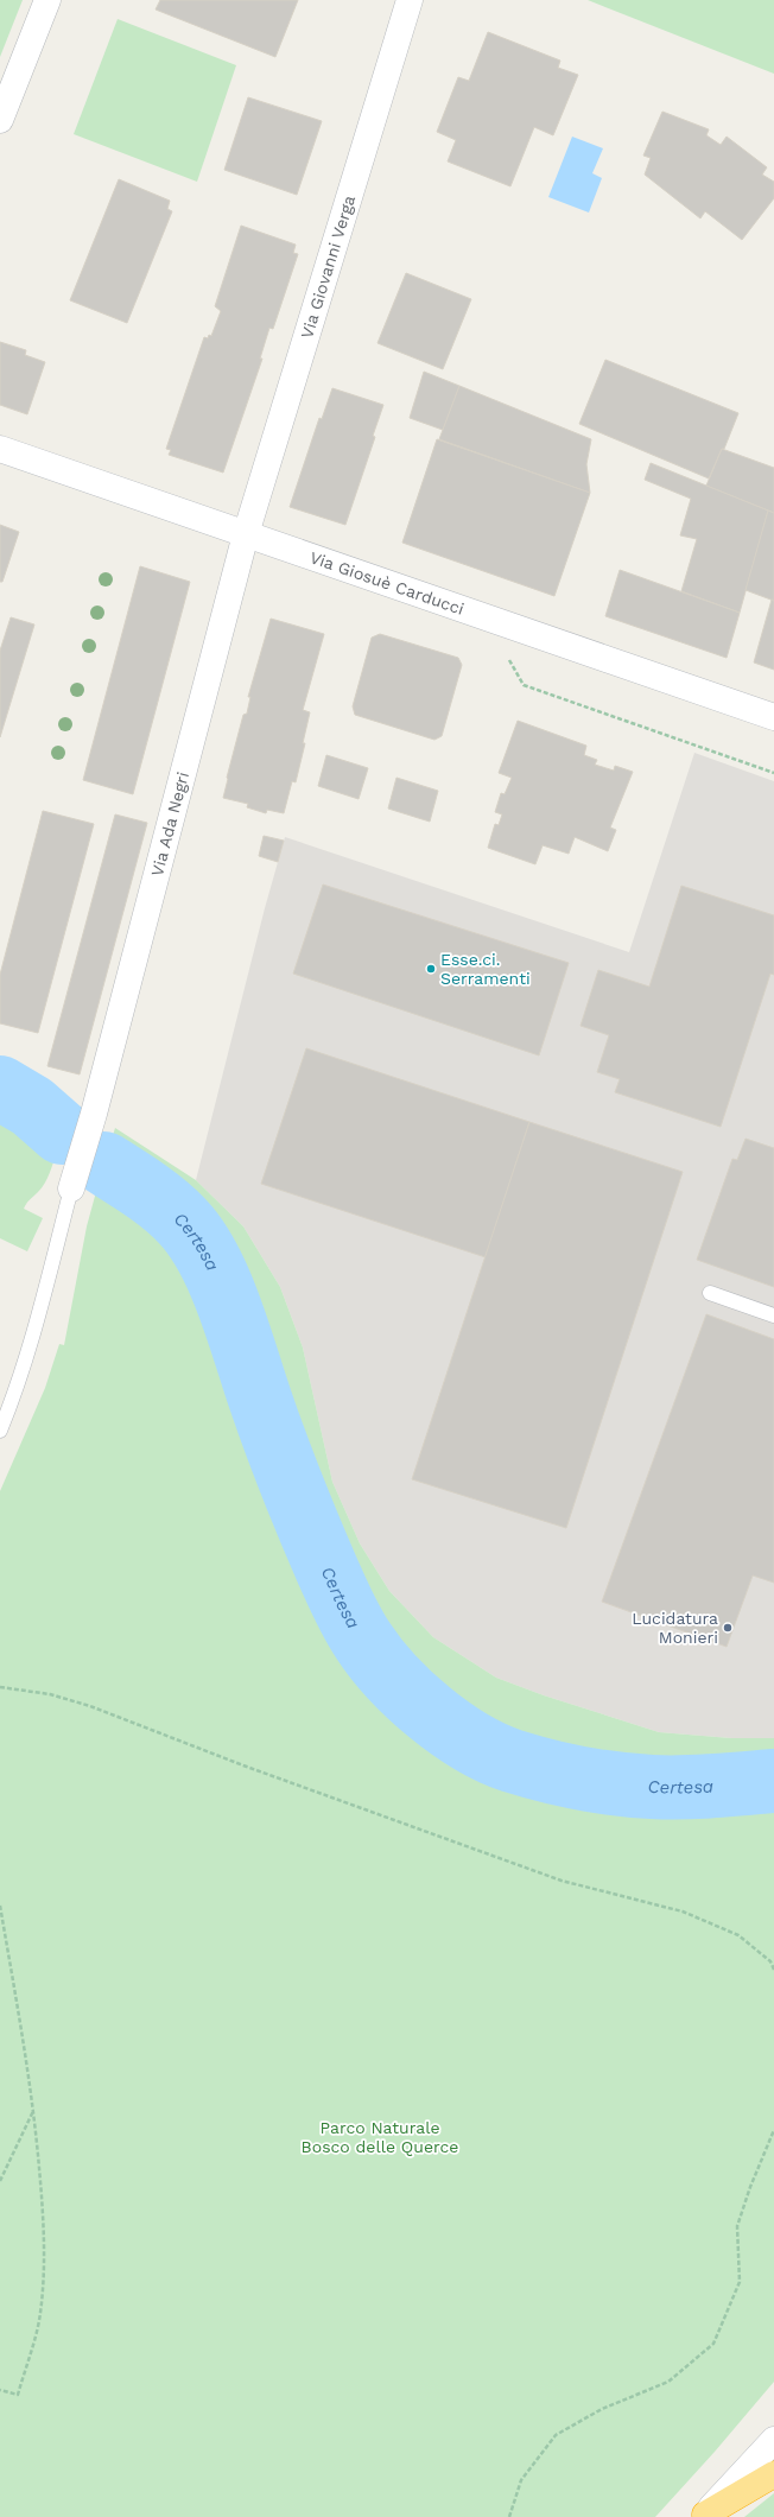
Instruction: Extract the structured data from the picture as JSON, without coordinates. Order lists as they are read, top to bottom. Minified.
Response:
{"streets":{"street":["Via Giovanni Verga","Via Giosuè Carducci","Via Ada Negri"]},"crossings":[["Via Giovanni Verga","Via Giosuè Carducci"],["Via Giovanni Verga","Via Ada Negri"],["Via Giosuè Carducci","Via Ada Negri"]],"water":["Certesa"],"parks":["Parco Naturale Bosco delle Querce"],"places":["Esse.ci. Serramenti","Lucidatura Monieri"]}
